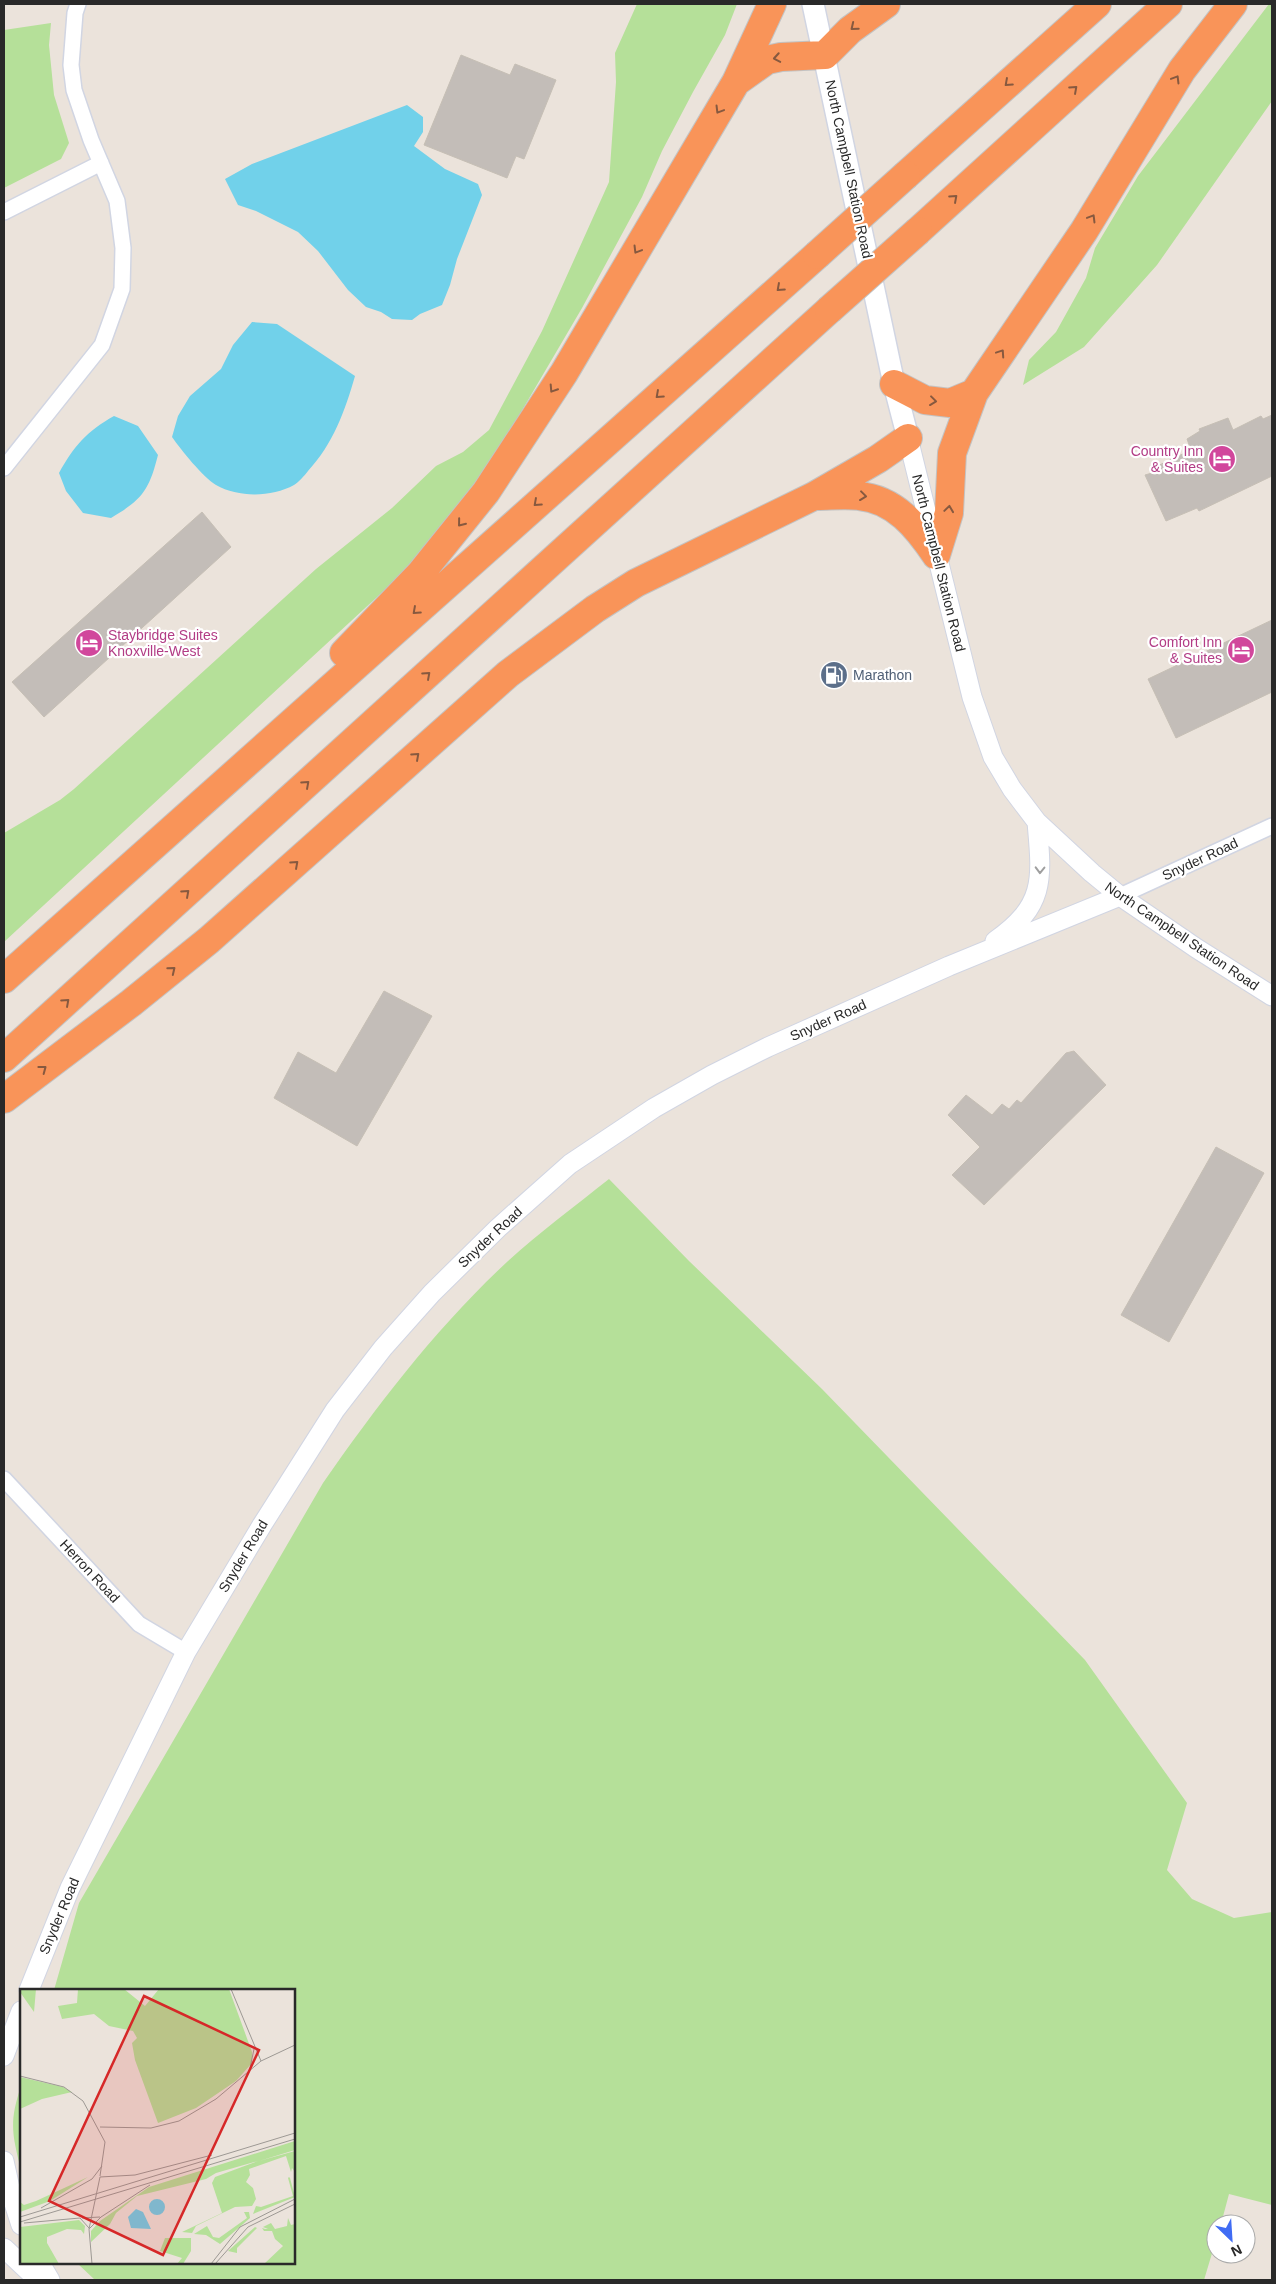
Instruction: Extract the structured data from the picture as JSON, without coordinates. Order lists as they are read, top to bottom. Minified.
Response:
{"streets":{"main road":["North Campbell Station Road"],"street":["Snyder Road","Herron Road"]},"crossings":[["North Campbell Station Road","Snyder Road"],["Snyder Road","Herron Road"]],"places":{"hotel":["Country Inn & Suites","Staybridge Suites Knoxville-West","Comfort Inn & Suites"],"fuel station":["Marathon"]},"north":"bottom right"}
